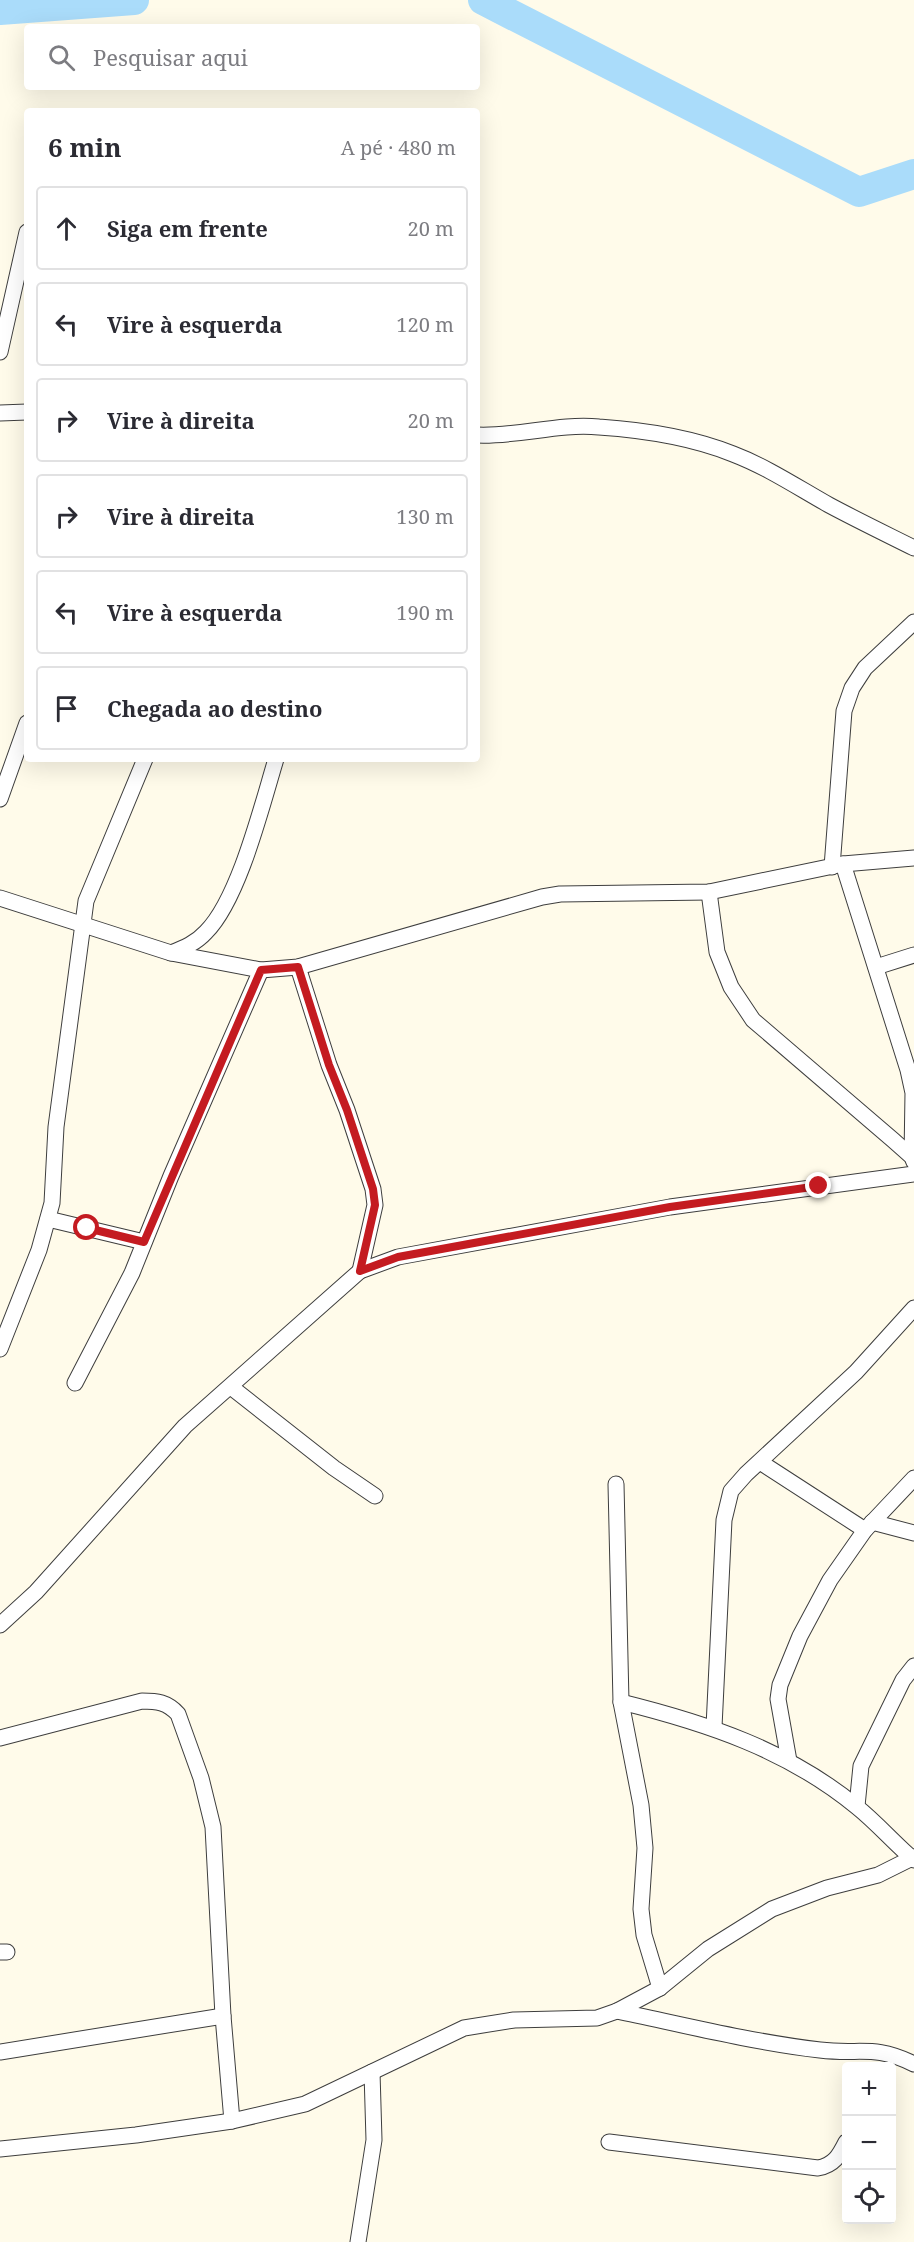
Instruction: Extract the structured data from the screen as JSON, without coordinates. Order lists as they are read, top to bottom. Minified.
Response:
{"page":{"search":"Pesquisar aqui","heading":["6 min","A pé · 480 m"],"list":[["Siga em frente","20 m"],["Vire à esquerda","120 m"],["Vire à direita","20 m"],["Vire à direita","130 m"],["Vire à esquerda","190 m"],"Chegada ao destino"],"map_buttons":["+","−"]}}
